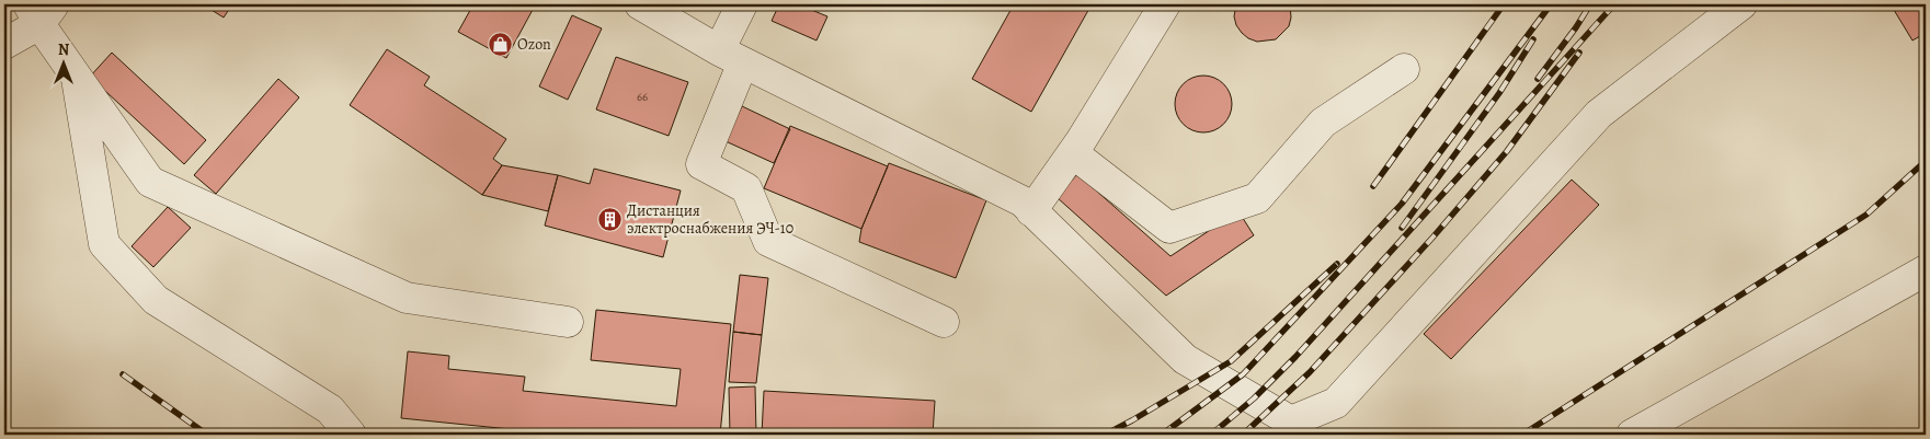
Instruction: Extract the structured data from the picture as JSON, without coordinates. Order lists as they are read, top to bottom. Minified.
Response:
{"places":{"shop":["Ozon"],"building":["Дистанция электроснабжения ЭЧ-10"]},"house_numbers":["66"],"north":"top"}
